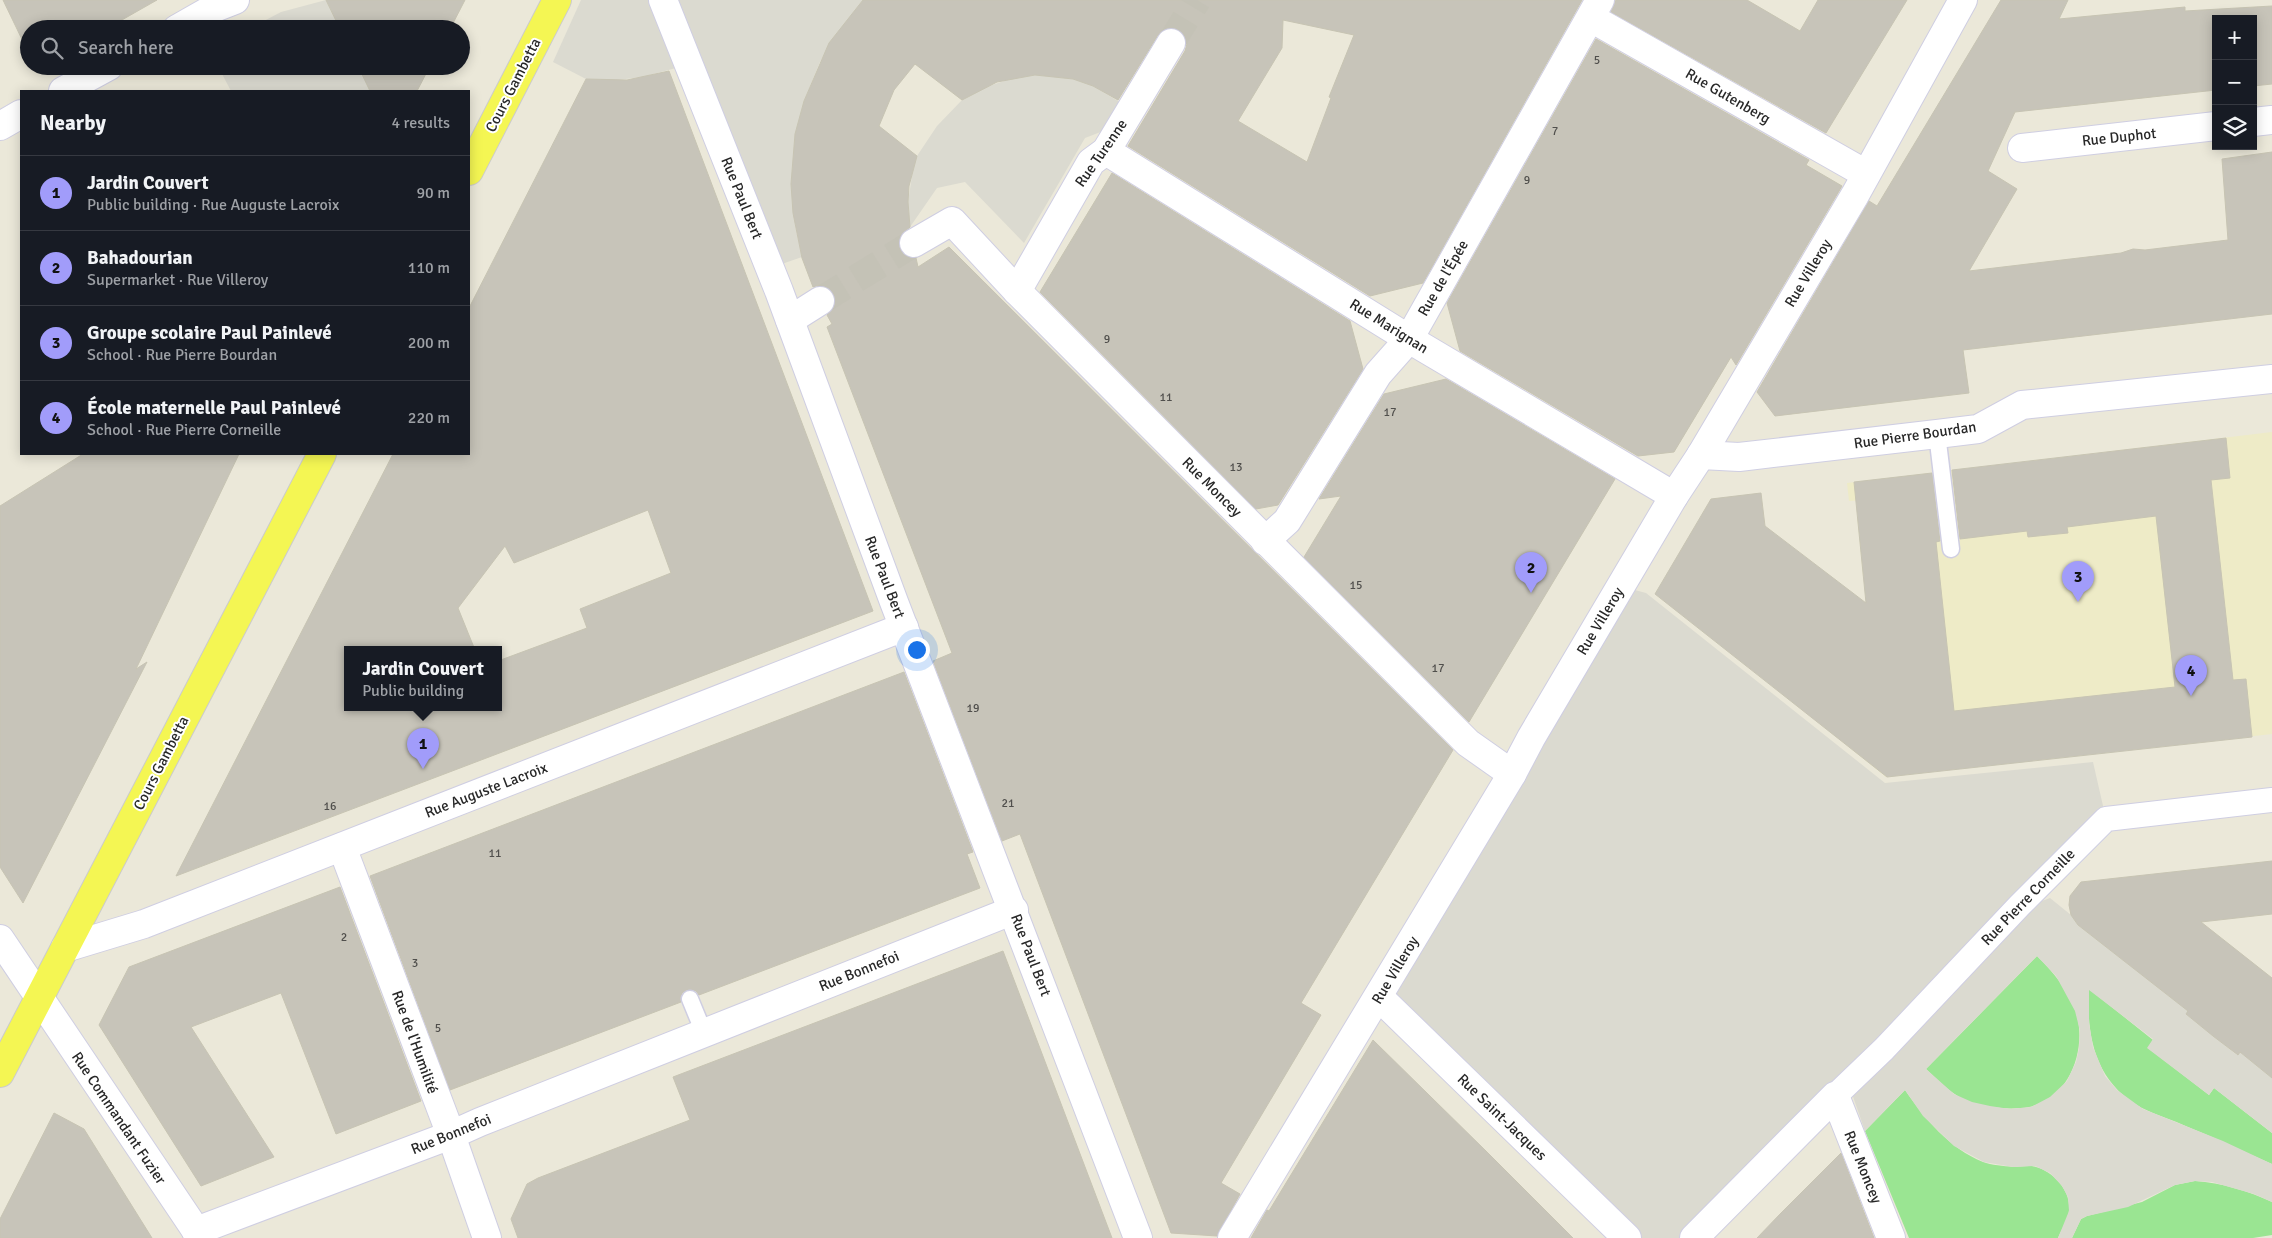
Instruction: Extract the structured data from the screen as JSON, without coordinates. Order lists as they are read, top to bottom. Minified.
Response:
{"streets":{"main road":["Cours Gambetta"],"street":["Rue Gutenberg","Rue Duphot","Rue Turenne","Rue Paul Bert","Rue Villeroy","Rue de l'Épée","Rue Marignan","Rue Pierre Bourdan","Rue Moncey","Rue Auguste Lacroix","Rue Pierre Corneille","Rue Bonnefoi","Rue de l'Humilité","Rue Saint-Jacques","Rue Commandant Fuzier"]},"crossings":[["Cours Gambetta","Rue Auguste Lacroix"],["Cours Gambetta","Rue Commandant Fuzier"],["Rue Gutenberg","Rue Villeroy"],["Rue Gutenberg","Rue de l'Épée"],["Rue Turenne","Rue Marignan"],["Rue Turenne","Rue Moncey"],["Rue Paul Bert","Rue Auguste Lacroix"],["Rue Paul Bert","Rue Bonnefoi"],["Rue Villeroy","Rue Marignan"],["Rue Villeroy","Rue Pierre Bourdan"],["Rue Villeroy","Rue Moncey"],["Rue Villeroy","Rue Saint-Jacques"],["Rue de l'Épée","Rue Marignan"],["Rue de l'Épée","Rue Moncey"],["Rue Moncey","Rue Pierre Corneille"],["Rue Auguste Lacroix","Rue de l'Humilité"],["Rue Bonnefoi","Rue de l'Humilité"],["Rue Bonnefoi","Rue Commandant Fuzier"]],"house_numbers":["5","7","9","9","11","17","13","15","17","19","21","16","11","2","3","5"],"page":{"map_buttons":["+","−"],"search":"Search here","heading":["Nearby","4 results"],"list":[{"mark":"1","name":"Jardin Couvert","note":"Public building · Rue Auguste Lacroix","value":"90 m"},{"mark":"2","name":"Bahadourian","note":"Supermarket · Rue Villeroy","value":"110 m"},{"mark":"3","name":"Groupe scolaire Paul Painlevé","note":"School · Rue Pierre Bourdan","value":"200 m"},{"mark":"4","name":"École maternelle Paul Painlevé","note":"School · Rue Pierre Corneille","value":"220 m"}],"pins":["2","3","4","1"],"popup":["Jardin Couvert","Public building"]}}
